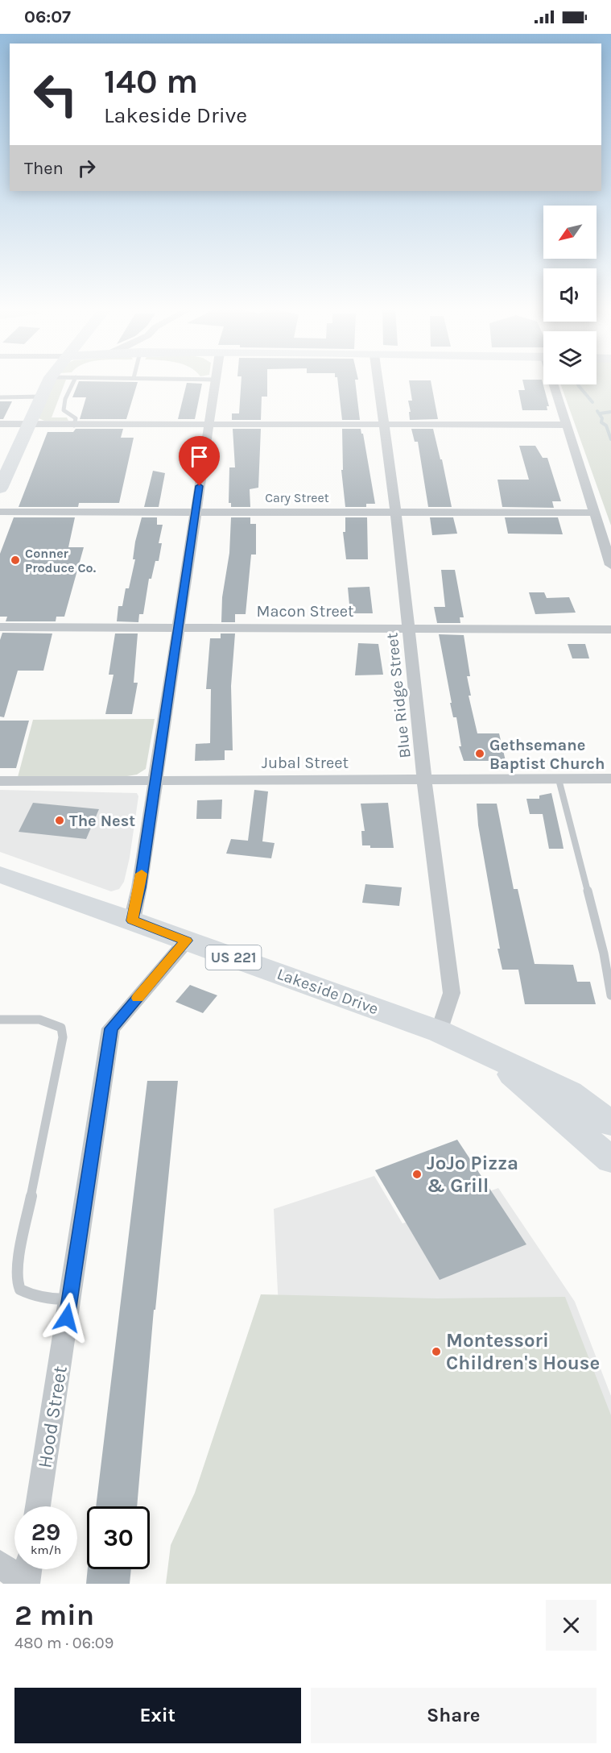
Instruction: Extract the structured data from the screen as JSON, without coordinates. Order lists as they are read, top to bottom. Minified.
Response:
{"streets":{"main road":["US 221","Lakeside Drive"],"street":["Cary Street","Macon Street","Blue Ridge Street","Jubal Street","Hood Street"]},"crossings":[["Cary Street","Blue Ridge Street"],["Macon Street","Blue Ridge Street"],["Blue Ridge Street","Jubal Street"],["Blue Ridge Street","Lakeside Drive"],["Lakeside Drive","Hood Street"]],"places":["Conner Produce Co.","Gethsemane Baptist Church","The Nest","JoJo Pizza & Grill","Montessori Children's House"],"north":"bottom left","page":{"status":"06:07","turn":["140 m","Lakeside Drive"],"then":"Then","speed":"29 km/h","limit":"30","heading":["2 min","480 m · 06:09"],"buttons":["Exit","Share"]}}
